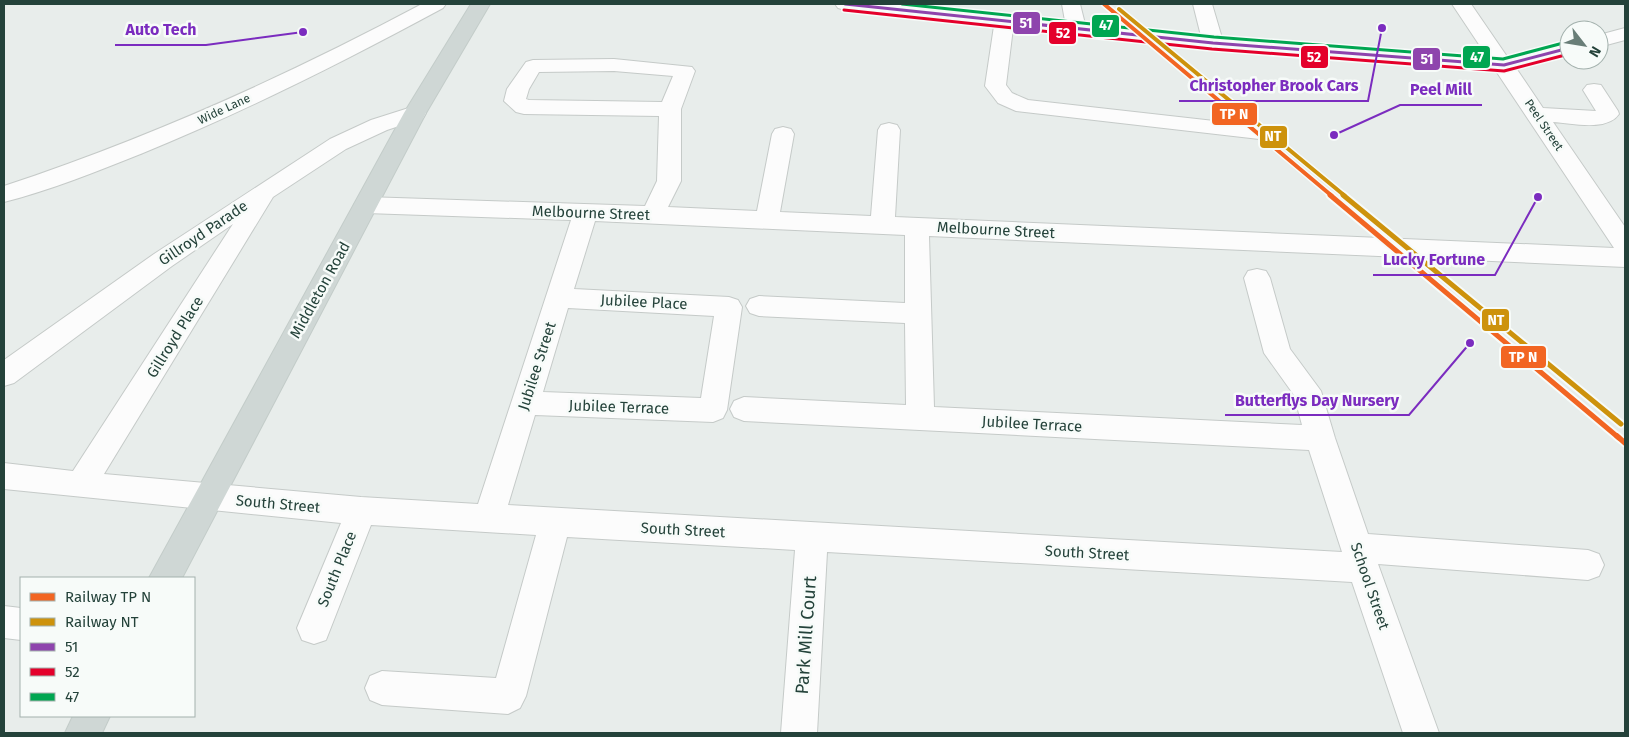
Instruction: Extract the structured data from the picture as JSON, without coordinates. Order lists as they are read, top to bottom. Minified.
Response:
{"streets":{"main road":["Middleton Road"],"street":["Wide Lane","Peel Street","Melbourne Street","Gillroyd Parade","Jubilee Place","Gillroyd Place","Jubilee Street","Jubilee Terrace","South Street","South Place","School Street","Park Mill Court"]},"crossings":[["Melbourne Street","Middleton Road"],["Melbourne Street","Jubilee Street"],["Gillroyd Parade","Middleton Road"],["Gillroyd Parade","Gillroyd Place"],["Middleton Road","South Street"],["Jubilee Place","Jubilee Street"],["Jubilee Place","Jubilee Terrace"],["Gillroyd Place","South Street"],["Jubilee Street","Jubilee Terrace"],["Jubilee Street","South Street"],["Jubilee Terrace","School Street"],["South Street","South Place"],["South Street","School Street"],["South Street","Park Mill Court"]],"places":["Christopher Brook Cars","Auto Tech","Peel Mill","Lucky Fortune","Butterflys Day Nursery"],"lines":["transit line 51","transit line 47","rail line NT","transit line 52"],"legend":["Railway TP N","Railway NT","51","52","47"],"north":"bottom right"}
